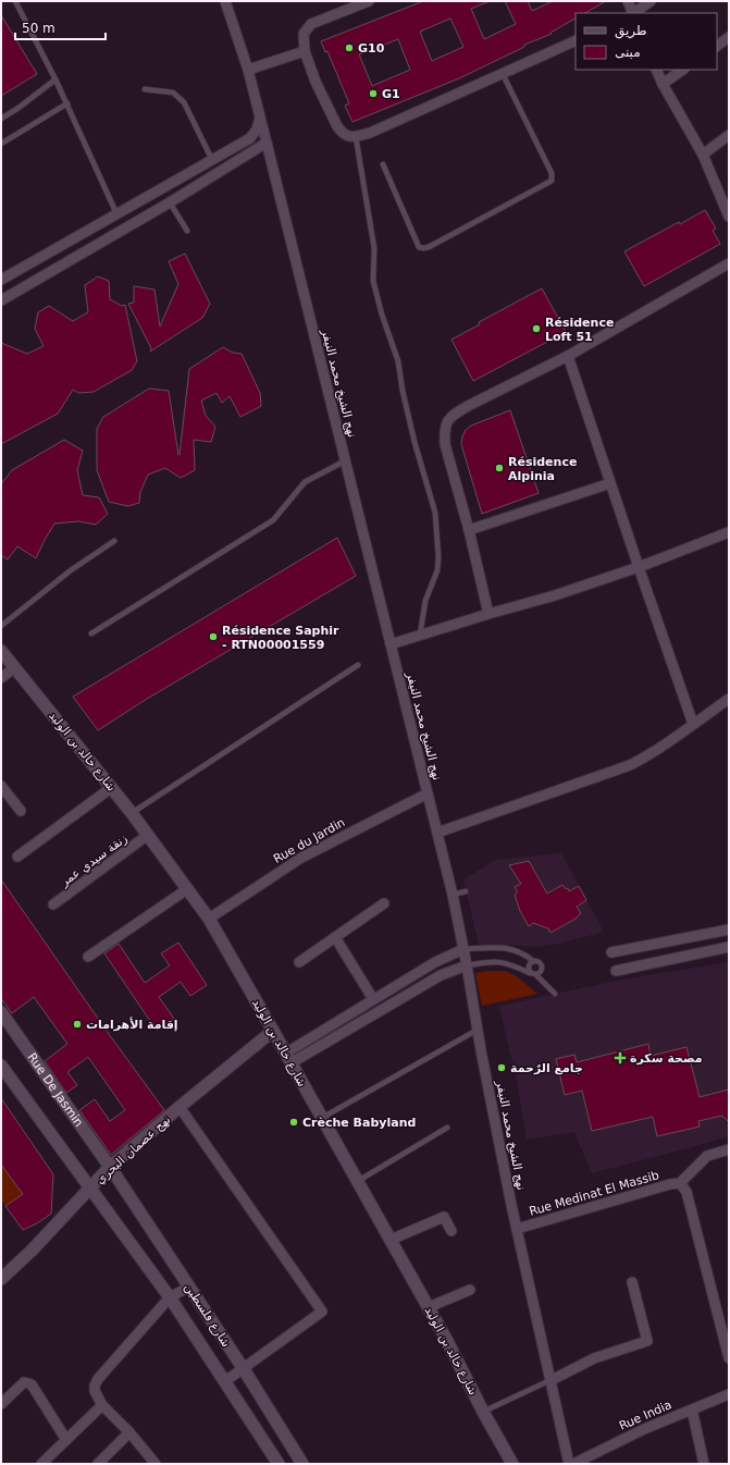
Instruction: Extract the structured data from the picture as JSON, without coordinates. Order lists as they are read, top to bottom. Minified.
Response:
{"streets":{"street":["نهج الشيخ محمد النيفر","شارع خالد بن الوليد","Rue du Jardin","زنقة سيدي عمر","Rue De Jasmin","نهج عصمان البحري","Rue Medinat El Massib","شارع فلسطين","Rue India"]},"crossings":[["نهج الشيخ محمد النيفر","Rue du Jardin"],["نهج الشيخ محمد النيفر","Rue Medinat El Massib"],["شارع خالد بن الوليد","Rue du Jardin"],["شارع خالد بن الوليد","زنقة سيدي عمر"],["شارع خالد بن الوليد","نهج عصمان البحري"],["Rue De Jasmin","نهج عصمان البحري"],["Rue De Jasmin","شارع فلسطين"],["نهج عصمان البحري","شارع فلسطين"]],"places":{"other":["G10","G1","Résidence Loft 51","Résidence Alpinia","Résidence Saphir - RTN00001559","إقامة الأهرامات","جامع الرٌحمة","Crèche Babyland"],"health":["مصحة سكرة"]},"legend":["طريق","مبنى"],"scale_bar":"50 m"}
